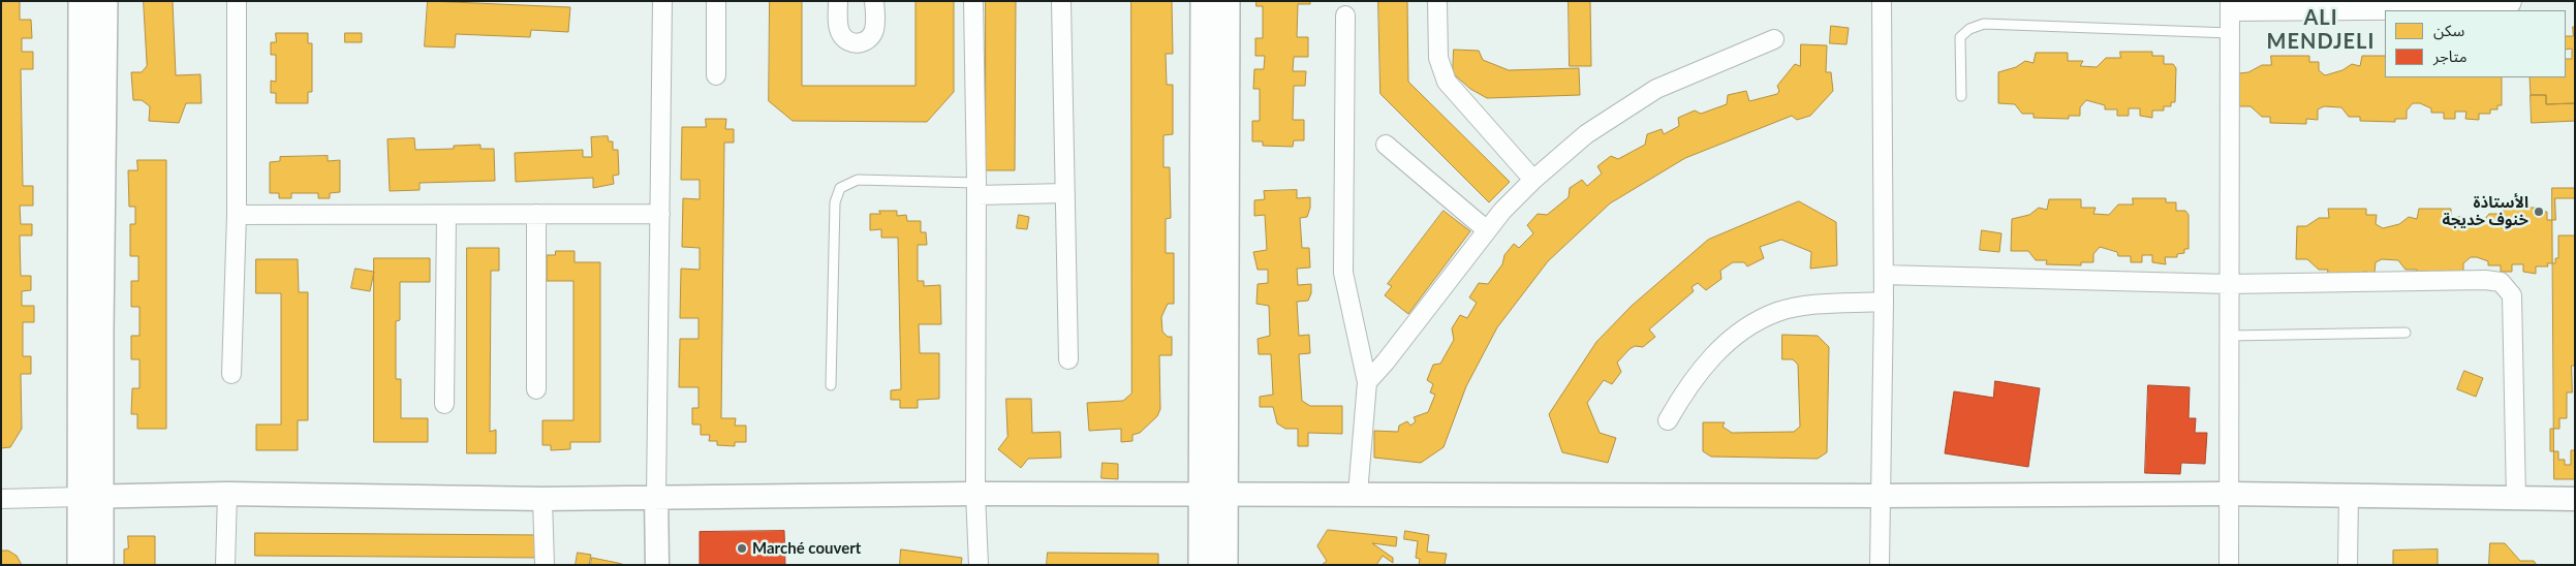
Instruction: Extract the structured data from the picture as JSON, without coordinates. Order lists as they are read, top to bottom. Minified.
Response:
{"districts":["ALI MENDJELI"],"places":["الأستاذة خنوف خديجة","Marché couvert"],"legend":["سكن","متاجر"]}
